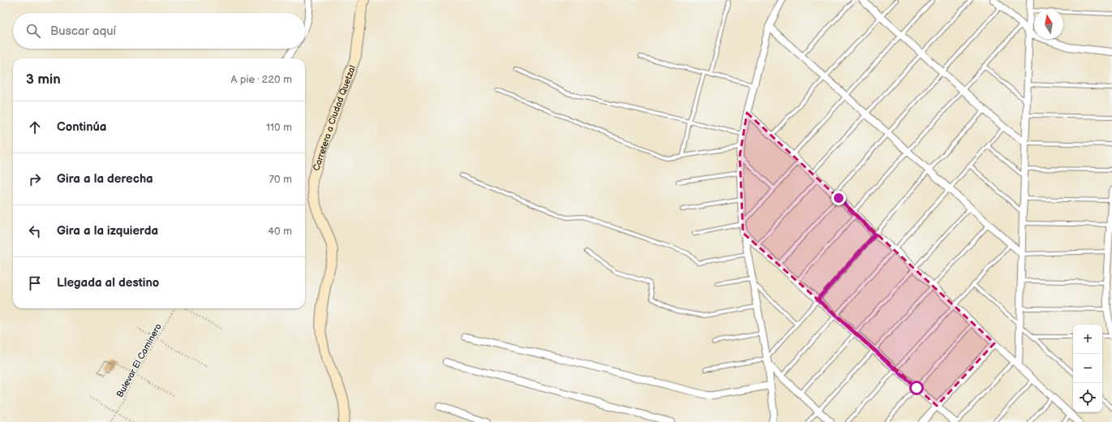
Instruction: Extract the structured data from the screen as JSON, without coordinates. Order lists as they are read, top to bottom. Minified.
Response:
{"streets":{"main road":["Carretera a Ciudad Quetzal"],"path":["Bulevar El Caminero"]},"north":"top","page":{"search":"Buscar aquí","heading":["3 min","A pie · 220 m"],"list":[["Continúa","110 m"],["Gira a la derecha","70 m"],["Gira a la izquierda","40 m"],"Llegada al destino"],"map_buttons":["+","−"]}}
